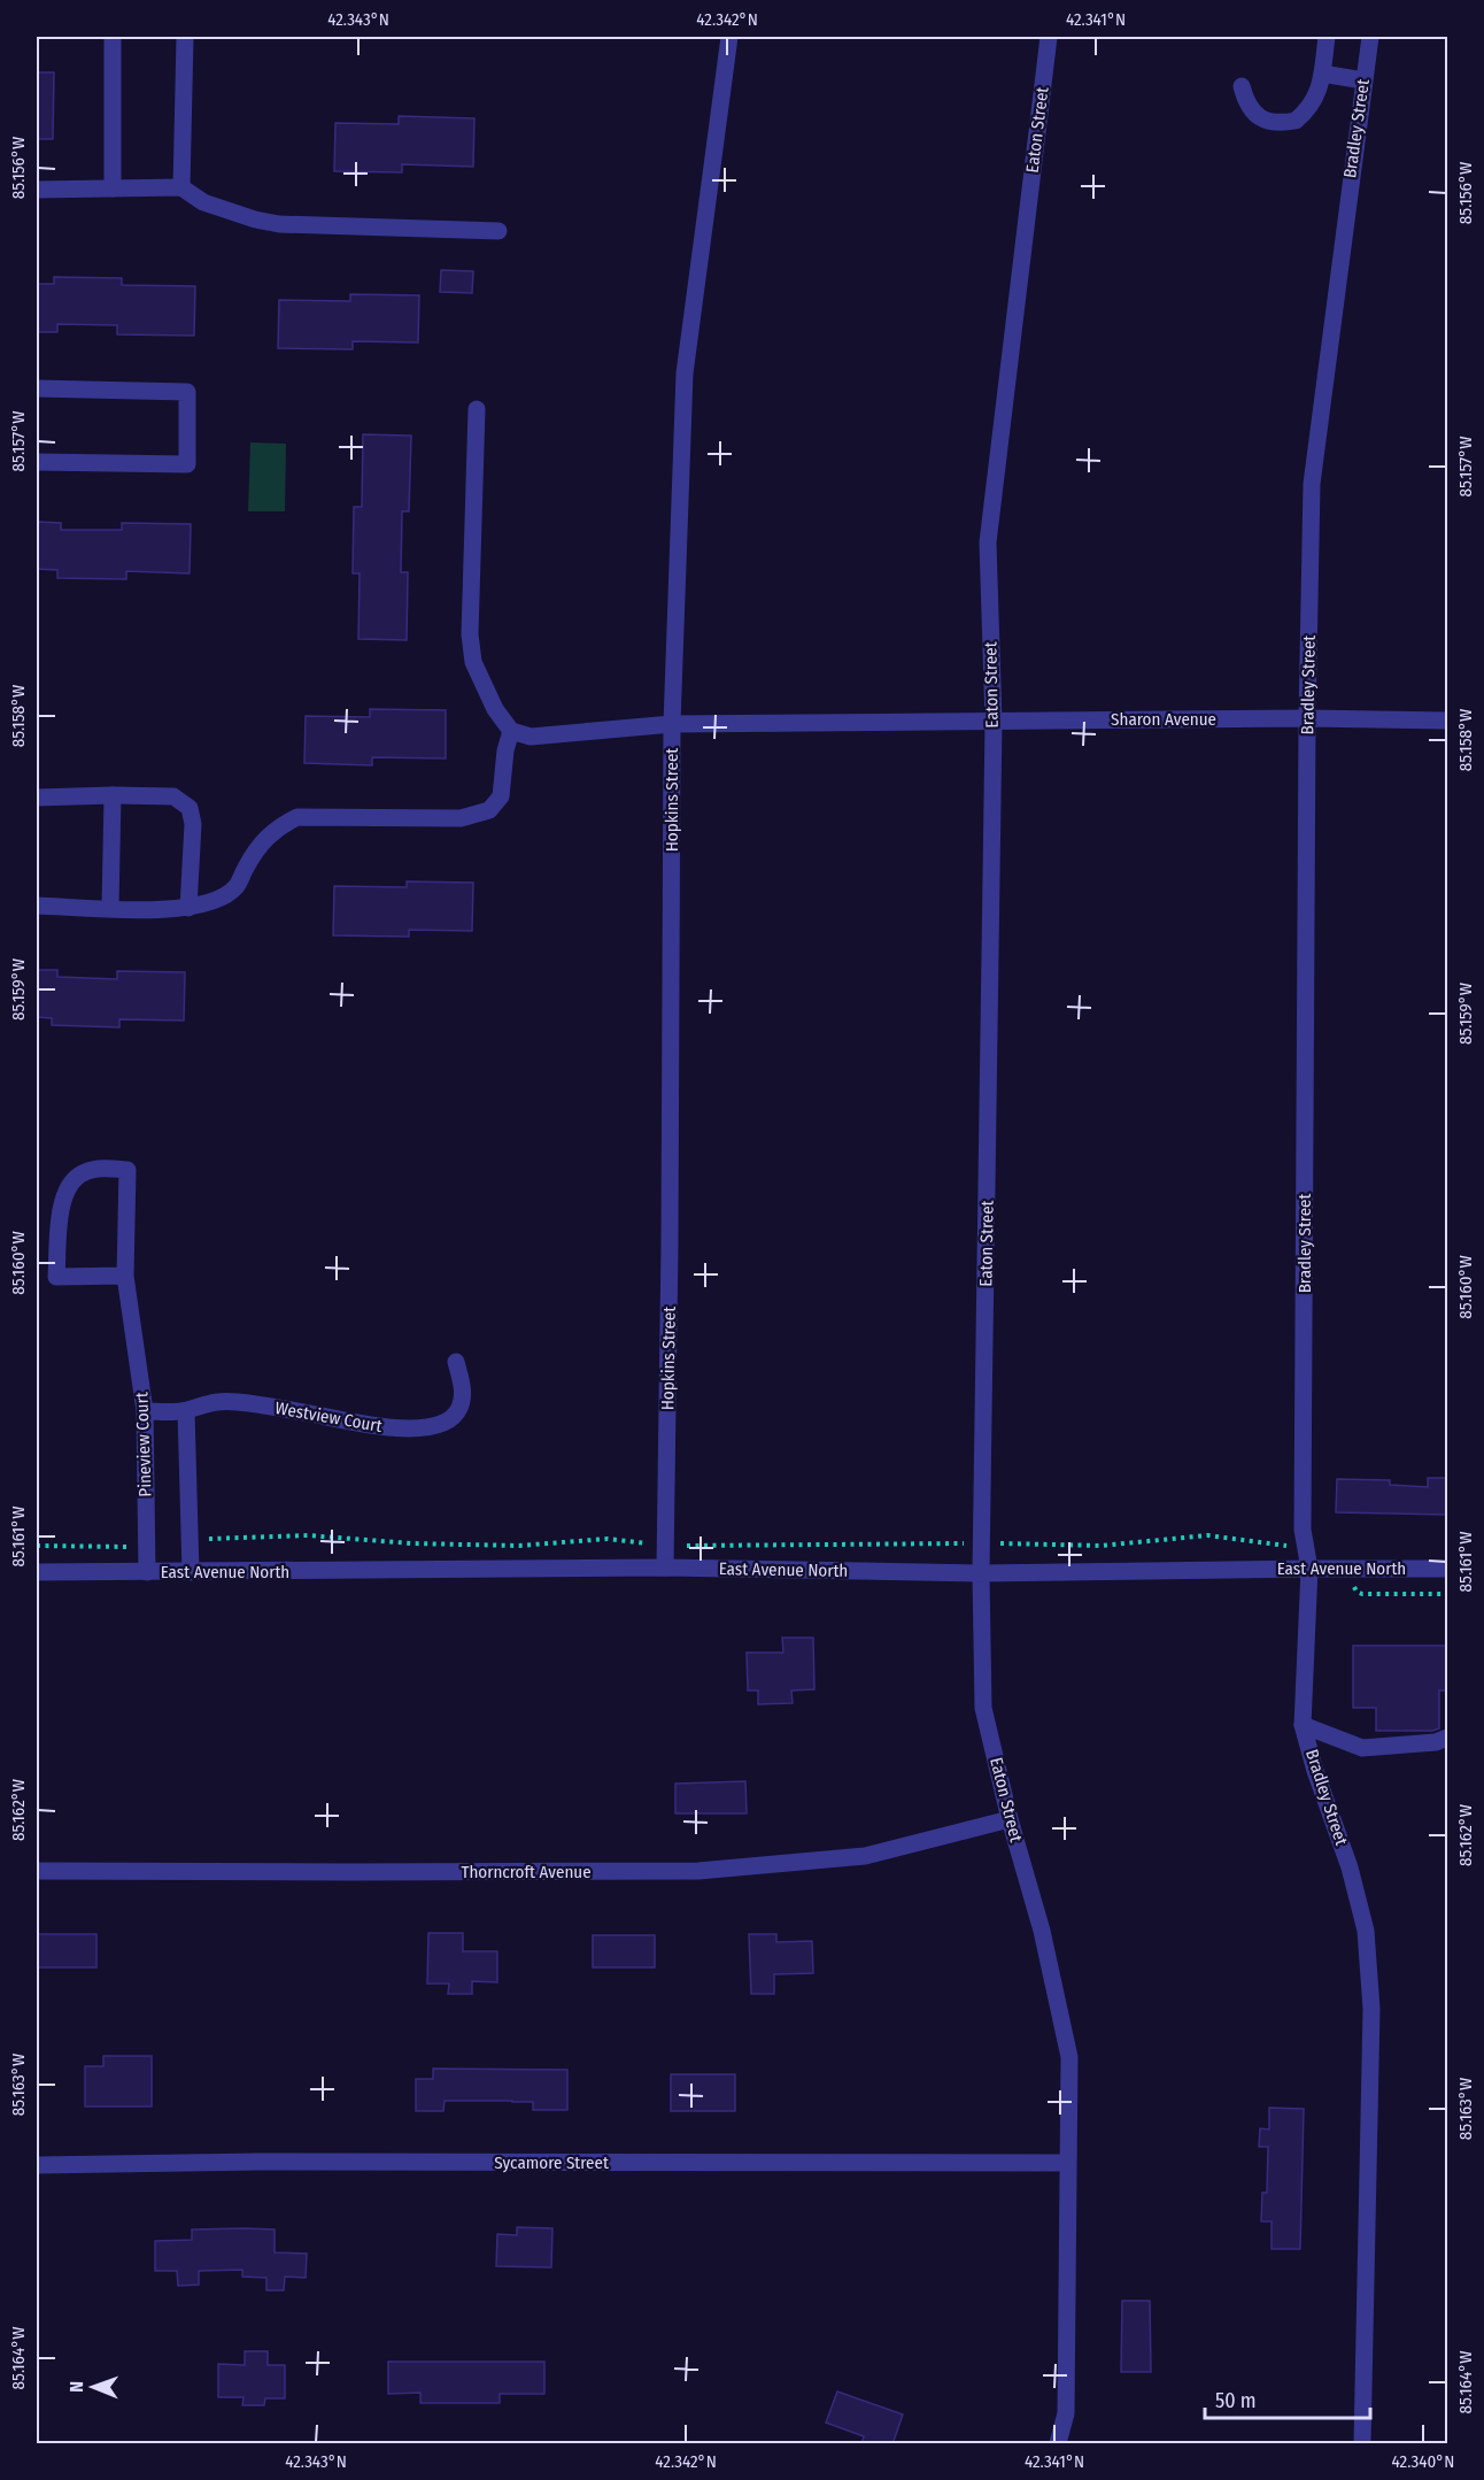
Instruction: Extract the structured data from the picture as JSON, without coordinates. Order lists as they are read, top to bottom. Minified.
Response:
{"streets":{"street":["Bradley Street","Eaton Street","Sharon Avenue","Hopkins Street","Westview Court","Pineview Court","East Avenue North","Thorncroft Avenue","Sycamore Street"]},"crossings":[["Bradley Street","Sharon Avenue"],["Bradley Street","East Avenue North"],["Eaton Street","Sharon Avenue"],["Eaton Street","East Avenue North"],["Eaton Street","Thorncroft Avenue"],["Eaton Street","Sycamore Street"],["Sharon Avenue","Hopkins Street"],["Hopkins Street","East Avenue North"],["Westview Court","Pineview Court"],["Pineview Court","East Avenue North"]],"scale_bar":"50 m","north":"left","coordinates":["42.343°N","42.342°N","42.341°N","85.156°W","85.157°W","85.158°W","85.159°W","85.160°W","85.161°W","85.162°W","85.163°W","85.164°W","42.340°N"]}
